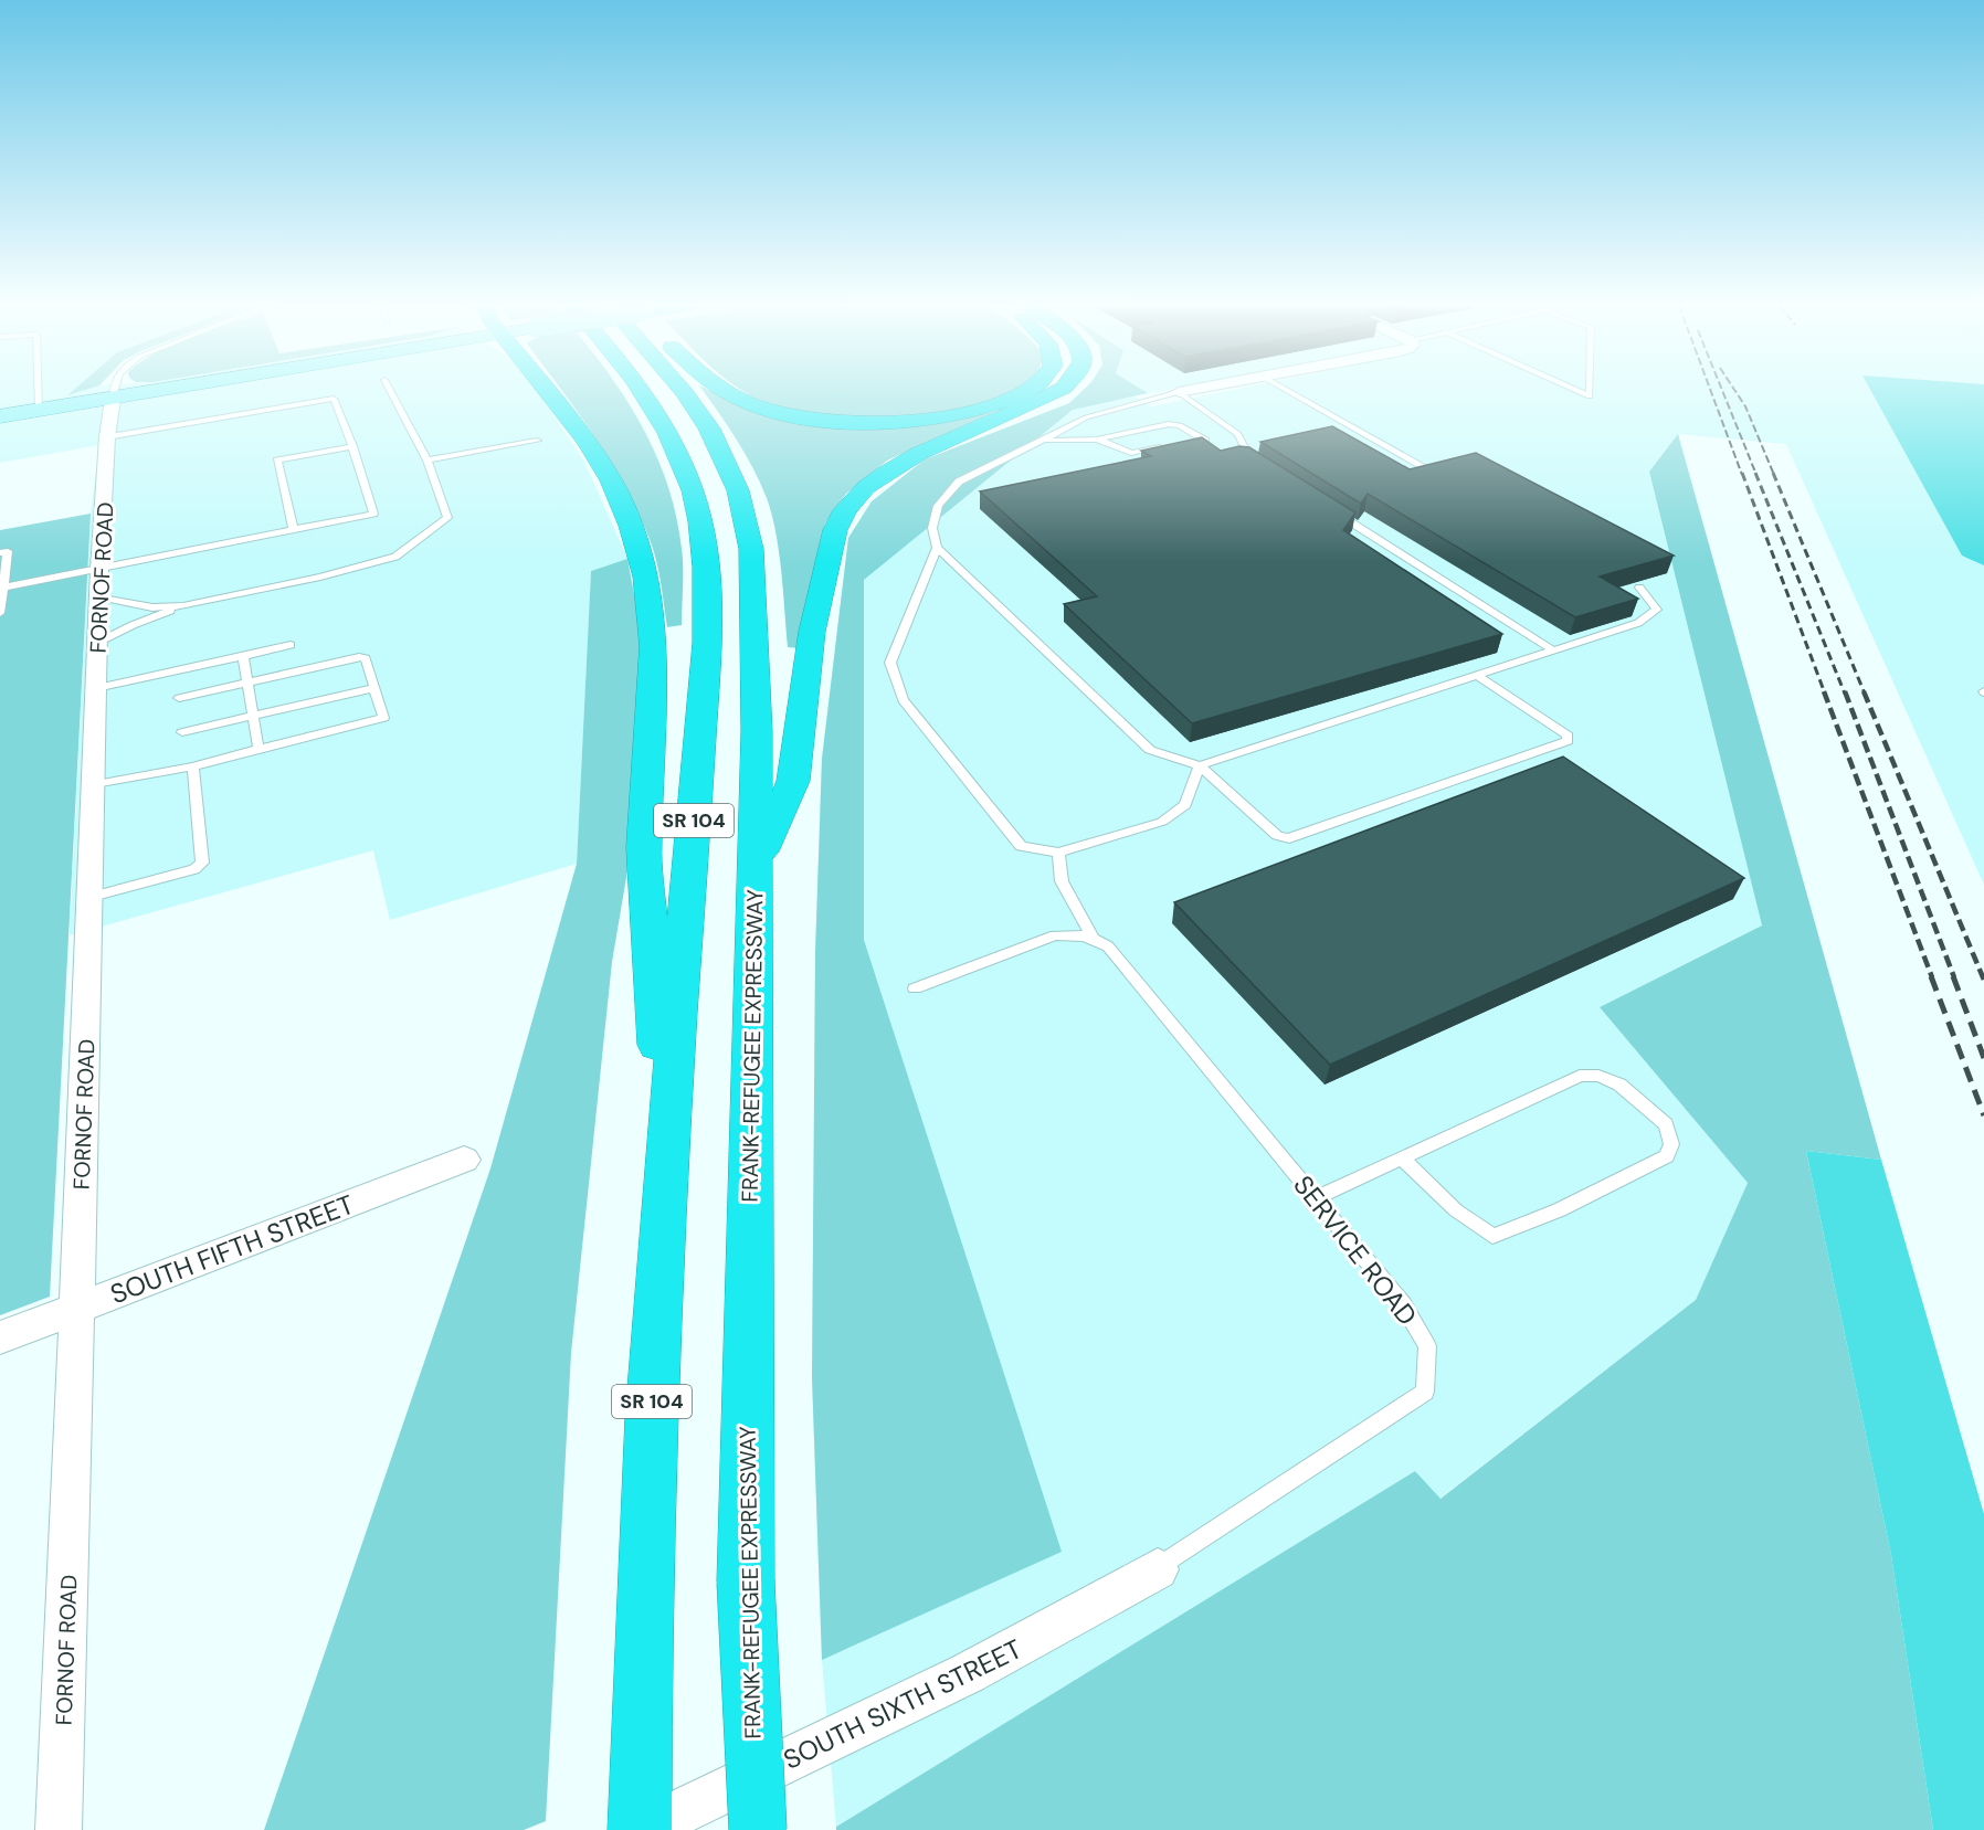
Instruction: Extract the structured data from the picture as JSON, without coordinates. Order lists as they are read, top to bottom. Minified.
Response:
{"streets":{"highway":["SR 104","FRANK-REFUGEE EXPRESSWAY"],"street":["FORNOF ROAD","SOUTH FIFTH STREET","SOUTH SIXTH STREET"],"lane":["SERVICE ROAD"]},"crossings":[["FORNOF ROAD","SOUTH FIFTH STREET"],["SR 104","SOUTH SIXTH STREET"],["SERVICE ROAD","SOUTH SIXTH STREET"]]}
